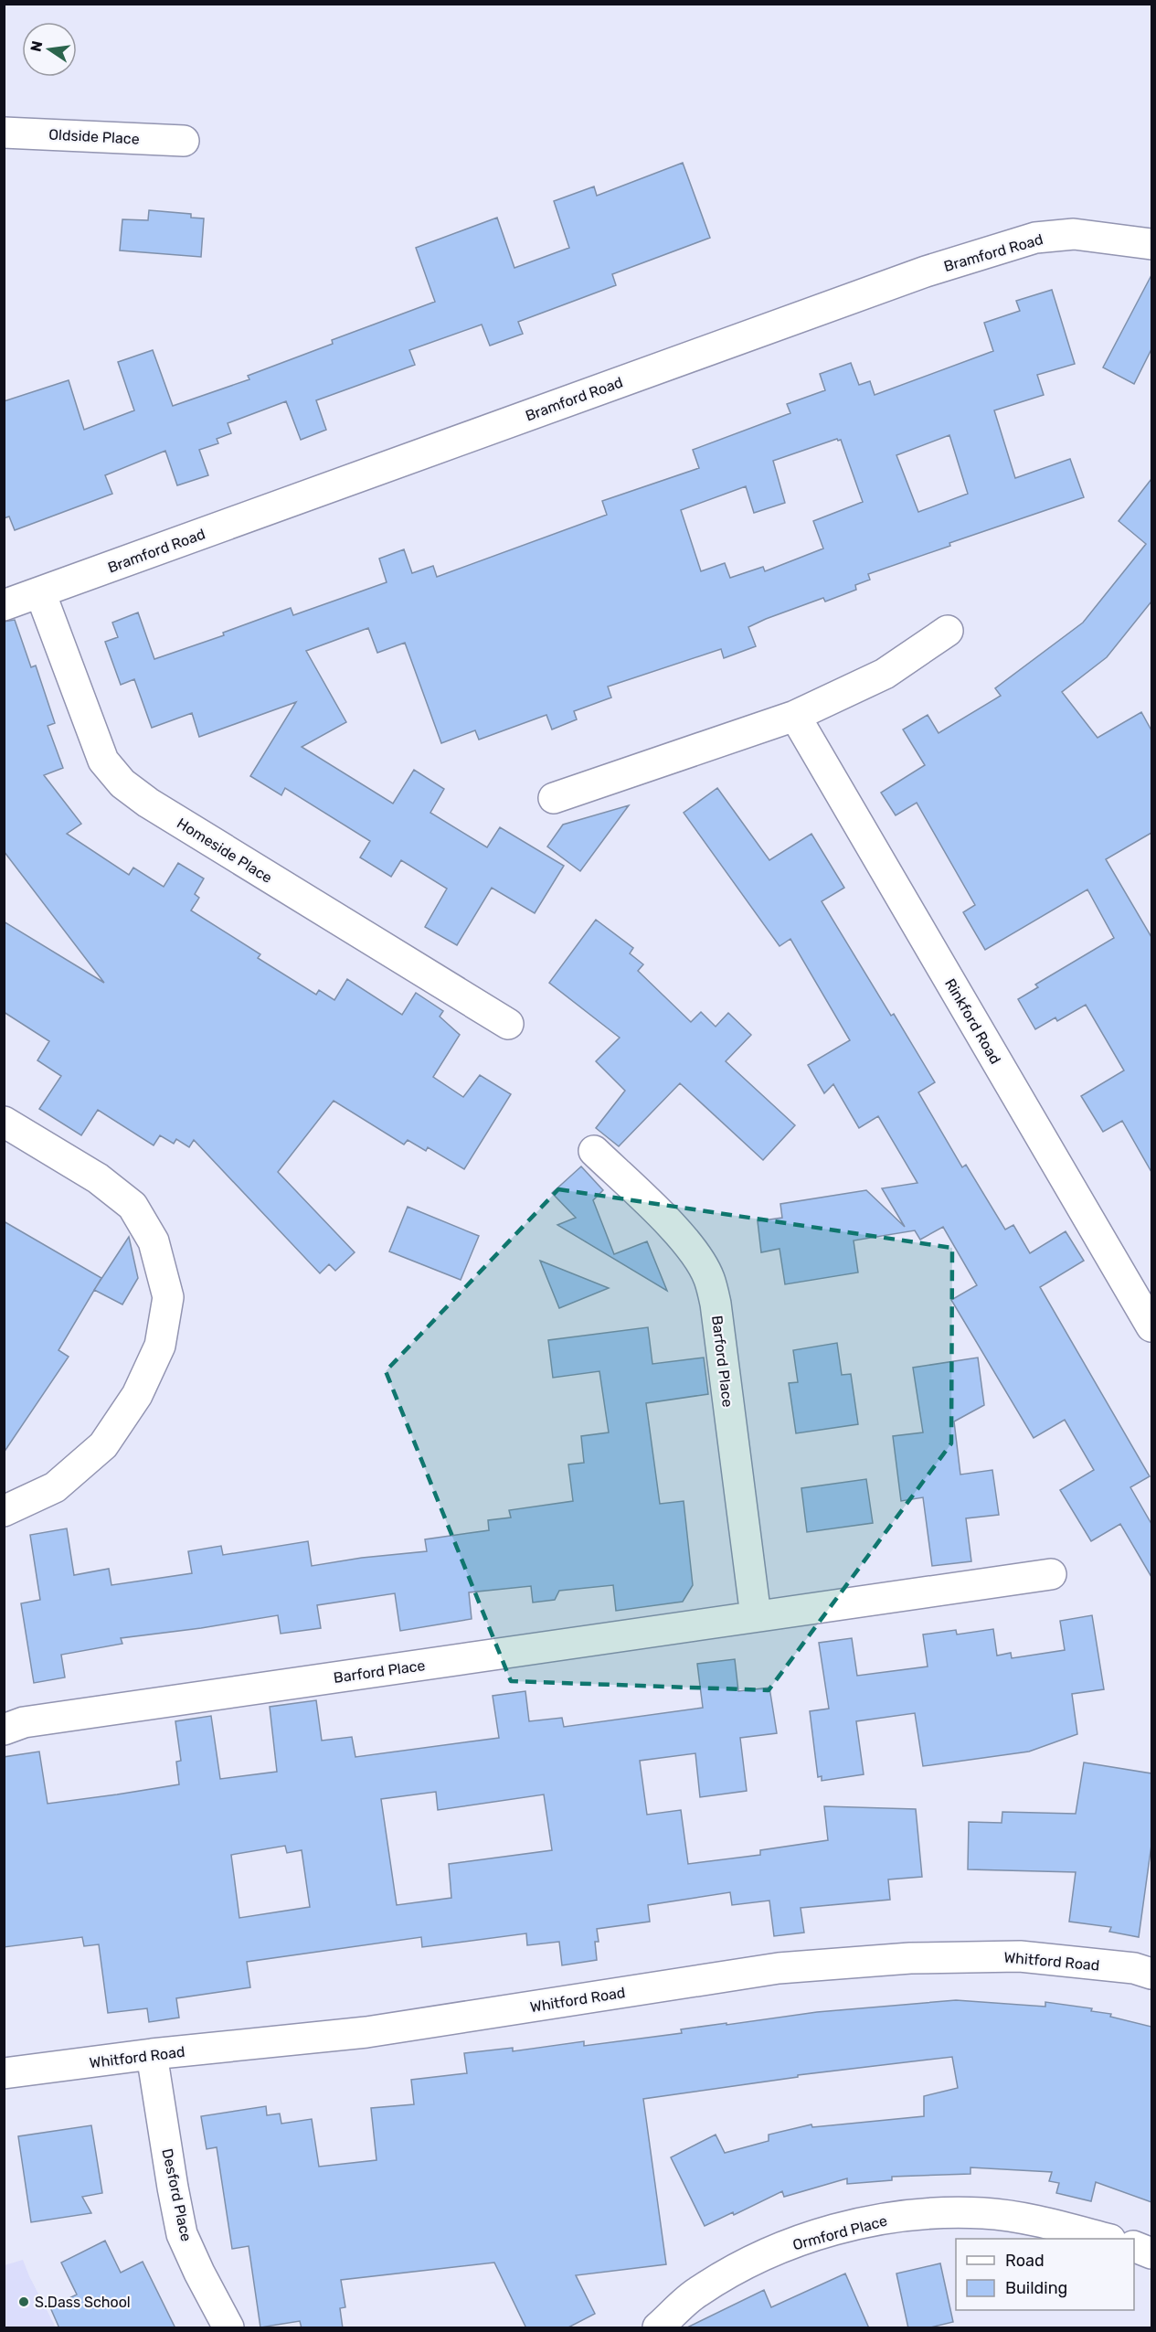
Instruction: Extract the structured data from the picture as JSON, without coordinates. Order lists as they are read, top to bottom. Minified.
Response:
{"streets":{"street":["Oldside Place","Bramford Road","Homeside Place","Rinkford Road","Barford Place","Whitford Road","Desford Place","Ormford Place"]},"crossings":[["Bramford Road","Homeside Place"],["Whitford Road","Desford Place"]],"places":["S.Dass School"],"legend":["Road","Building"],"north":"left"}
